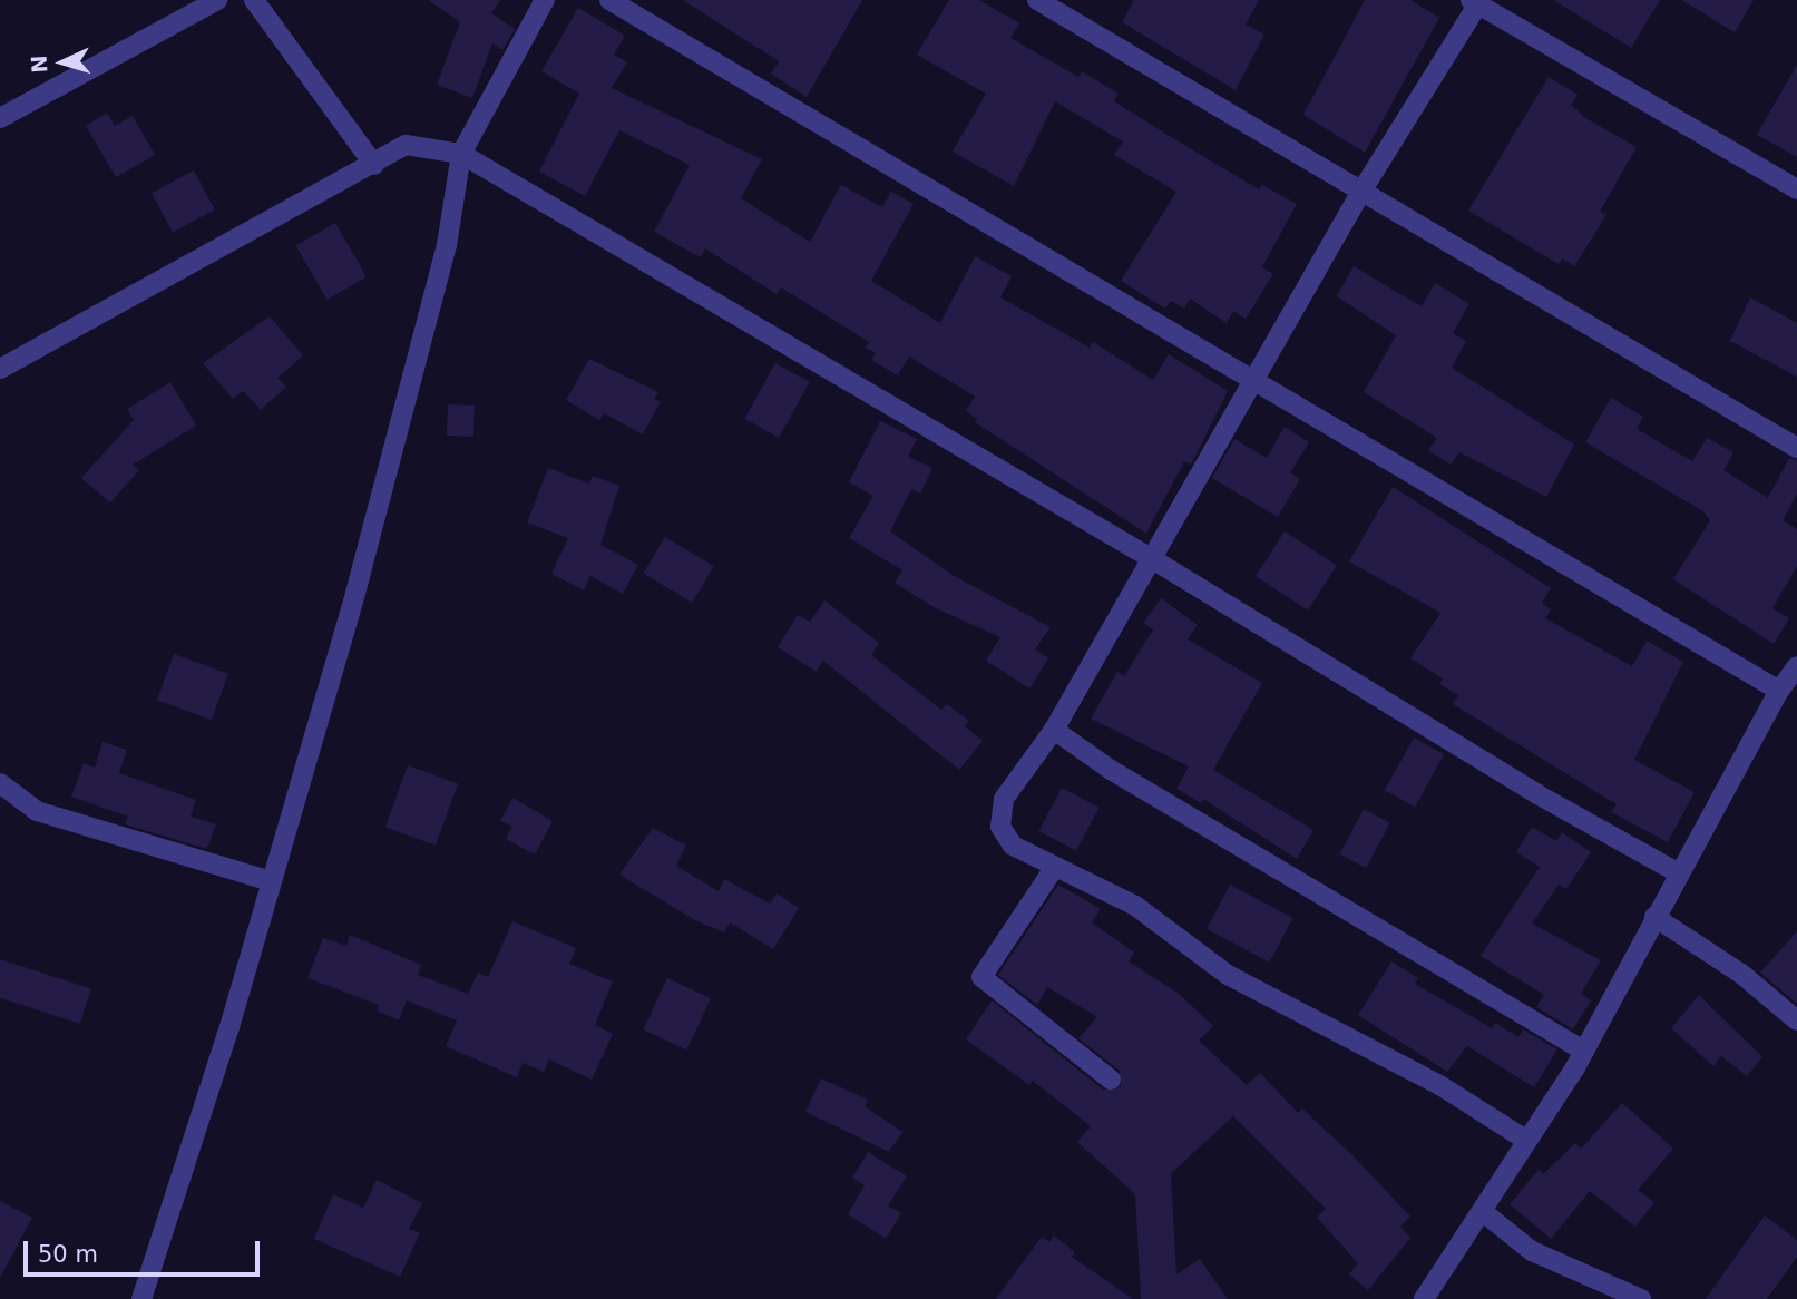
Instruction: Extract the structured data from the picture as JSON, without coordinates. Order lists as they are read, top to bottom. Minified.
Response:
{"scale_bar":"50 m","north":"left"}
